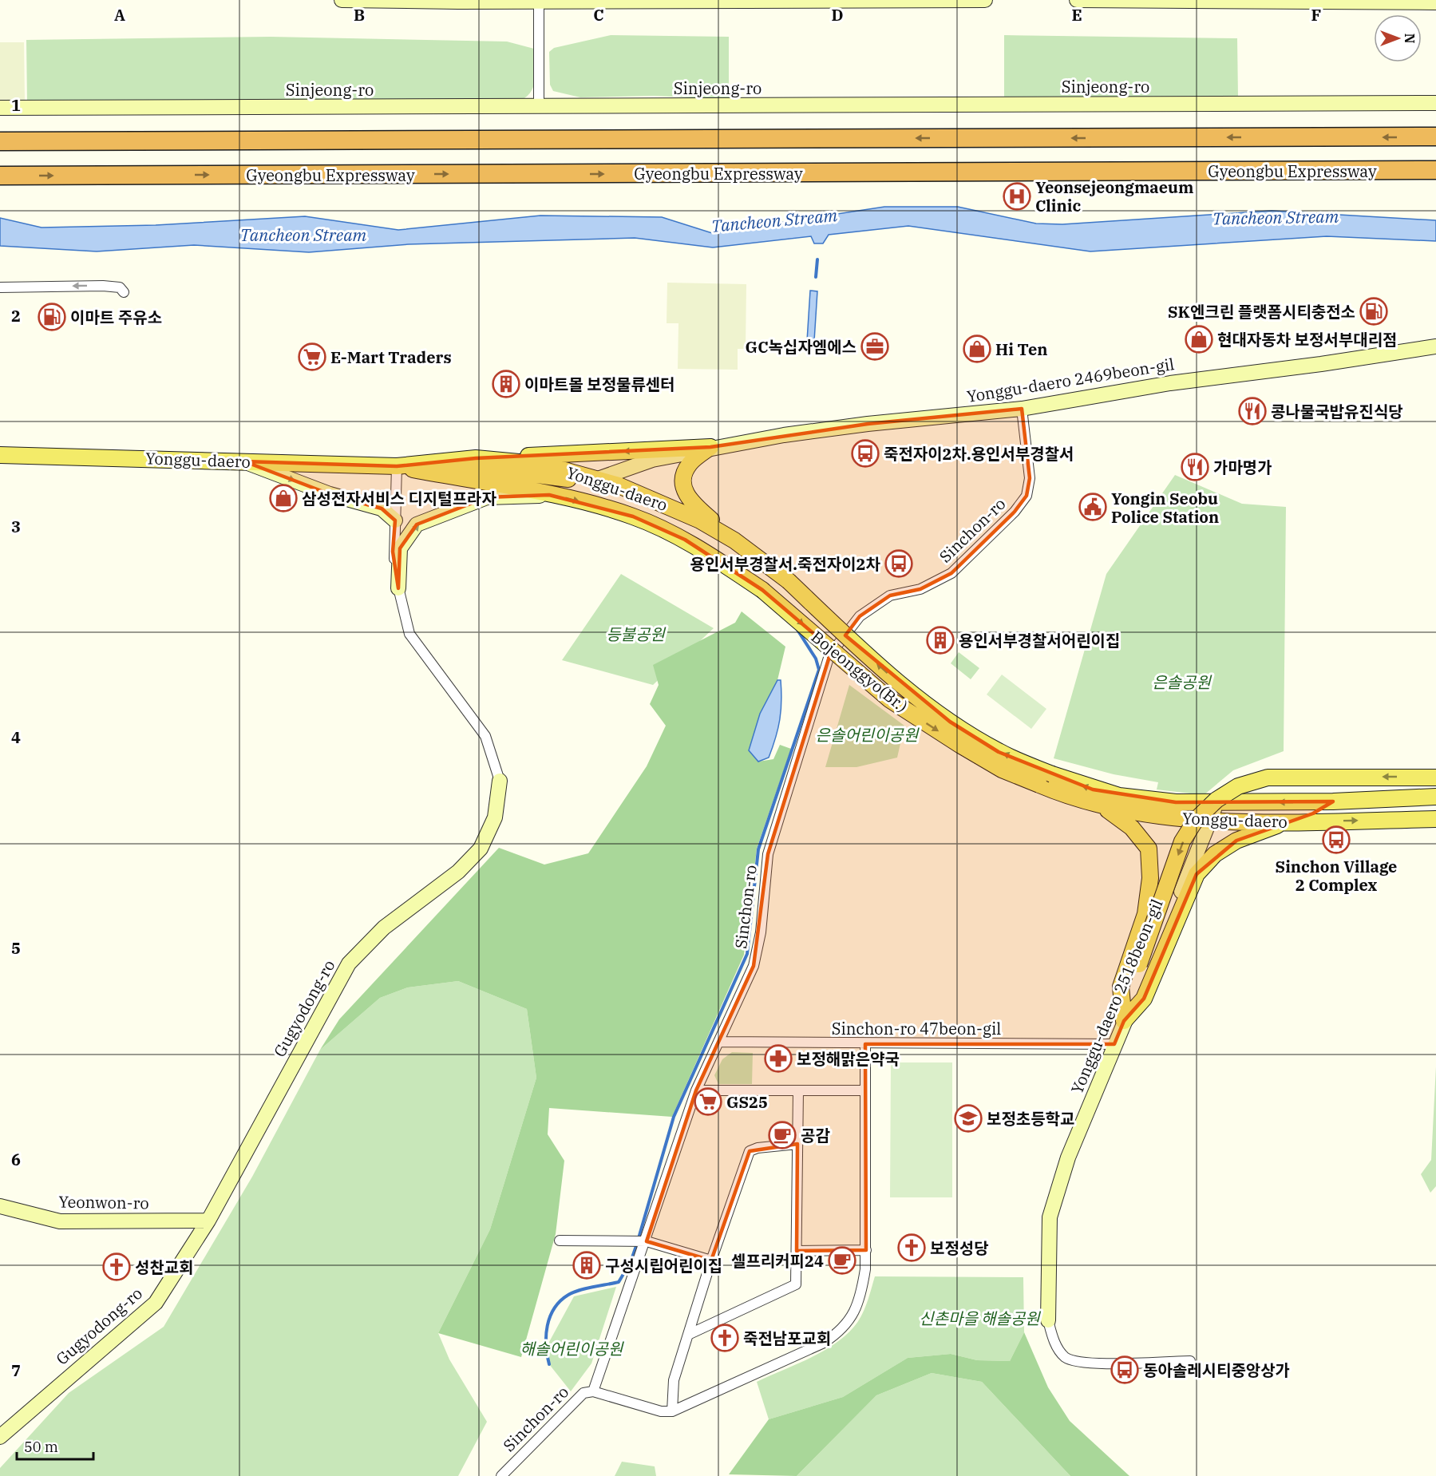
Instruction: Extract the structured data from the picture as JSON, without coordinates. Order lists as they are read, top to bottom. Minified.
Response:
{"streets":{"highway":["Gyeongbu Expressway"],"main road":["Yonggu-daero","Bojeonggyo(Br.)"],"street":["Sinjeong-ro","Yonggu-daero 2469beon-gil","Sinchon-ro","Yonggu-daero 2518beon-gil","Gugyodong-ro","Sinchon-ro 47beon-gil","Yeonwon-ro"]},"crossings":[["Yonggu-daero 2469beon-gil","Yonggu-daero"],["Yonggu-daero 2469beon-gil","Sinchon-ro"],["Yonggu-daero","Bojeonggyo(Br.)"],["Yonggu-daero","Yonggu-daero 2518beon-gil"],["Yonggu-daero","Gugyodong-ro"],["Sinchon-ro","Sinchon-ro 47beon-gil"],["Yonggu-daero 2518beon-gil","Sinchon-ro 47beon-gil"],["Gugyodong-ro","Yeonwon-ro"]],"water":["Tancheon Stream"],"parks":["등불공원","은솔공원","은솔어린이공원","신촌마을 해솔공원","해솔어린이공원"],"places":{"hospital":["Yeonsejeongmaeum Clinic"],"fuel station":["SK엔크린 플랫폼시티충전소","이마트 주유소"],"shop":["현대자동차 보정서부대리점","Hi Ten","삼성전자서비스 디지털프라자"],"office":["GC녹십자엠에스"],"supermarket":["E-Mart Traders","GS25"],"building":["이마트몰 보정물류센터","용인서부경찰서어린이집","구성시립어린이집"],"restaurant":["콩나물국밥유진식당","가마명가"],"bus stop":["죽전자이2차.용인서부경찰서","용인서부경찰서.죽전자이2차","Sinchon Village 2 Complex","동아솔레시티중앙상가"],"public building":["Yongin Seobu Police Station"],"pharmacy":["보정해맑은약국"],"school or university":["보정초등학교"],"cafe":["공감","셀프리커피24"],"church":["보정성당","성찬교회","죽전남포교회"]},"scale_bar":"50 m","north":"right","grid":{"columns":["A","B","C","D","E","F"],"rows":["1","2","3","4","5","6","7"]}}
